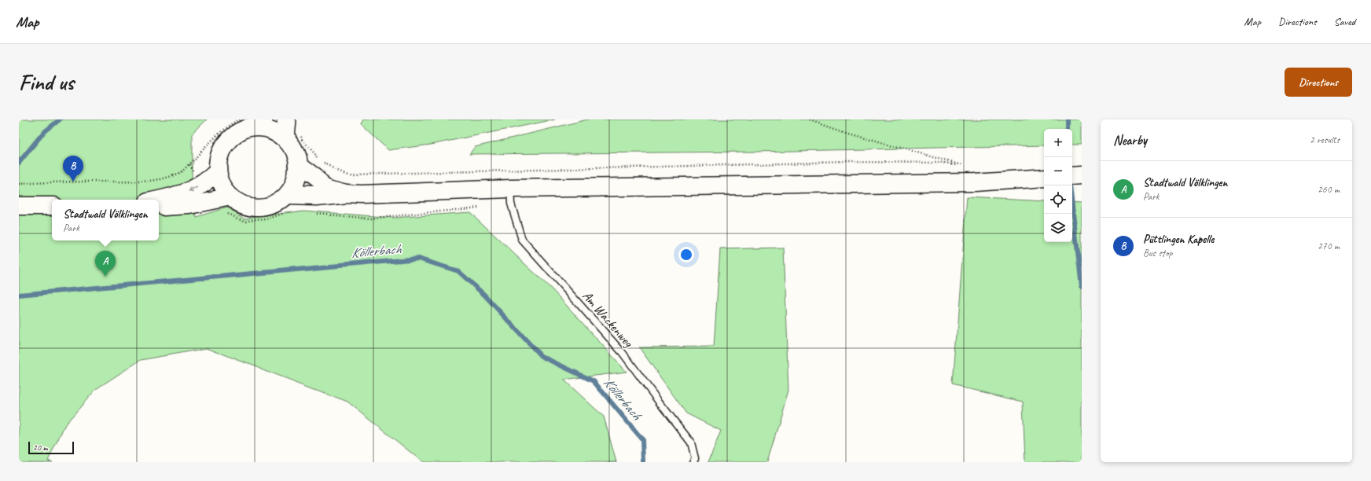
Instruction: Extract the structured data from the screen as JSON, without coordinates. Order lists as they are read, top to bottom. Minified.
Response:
{"streets":{"lane":["Am Wackenweg"]},"water":["Köllerbach"],"scale_bar":"20 m","page":{"header":"Map","nav":["Map","Directions","Saved"],"buttons":"Directions","title":"Find us","heading":["Nearby","2 results"],"map_buttons":["+","−"],"pins":["B","A"],"list":[{"mark":"A","name":"Stadtwald Völklingen","note":"Park","value":"260 m"},{"mark":"B","name":"Püttlingen Kapelle","note":"Bus stop","value":"270 m"}],"popup":["Stadtwald Völklingen","Park"],"scale":"20 m"}}
